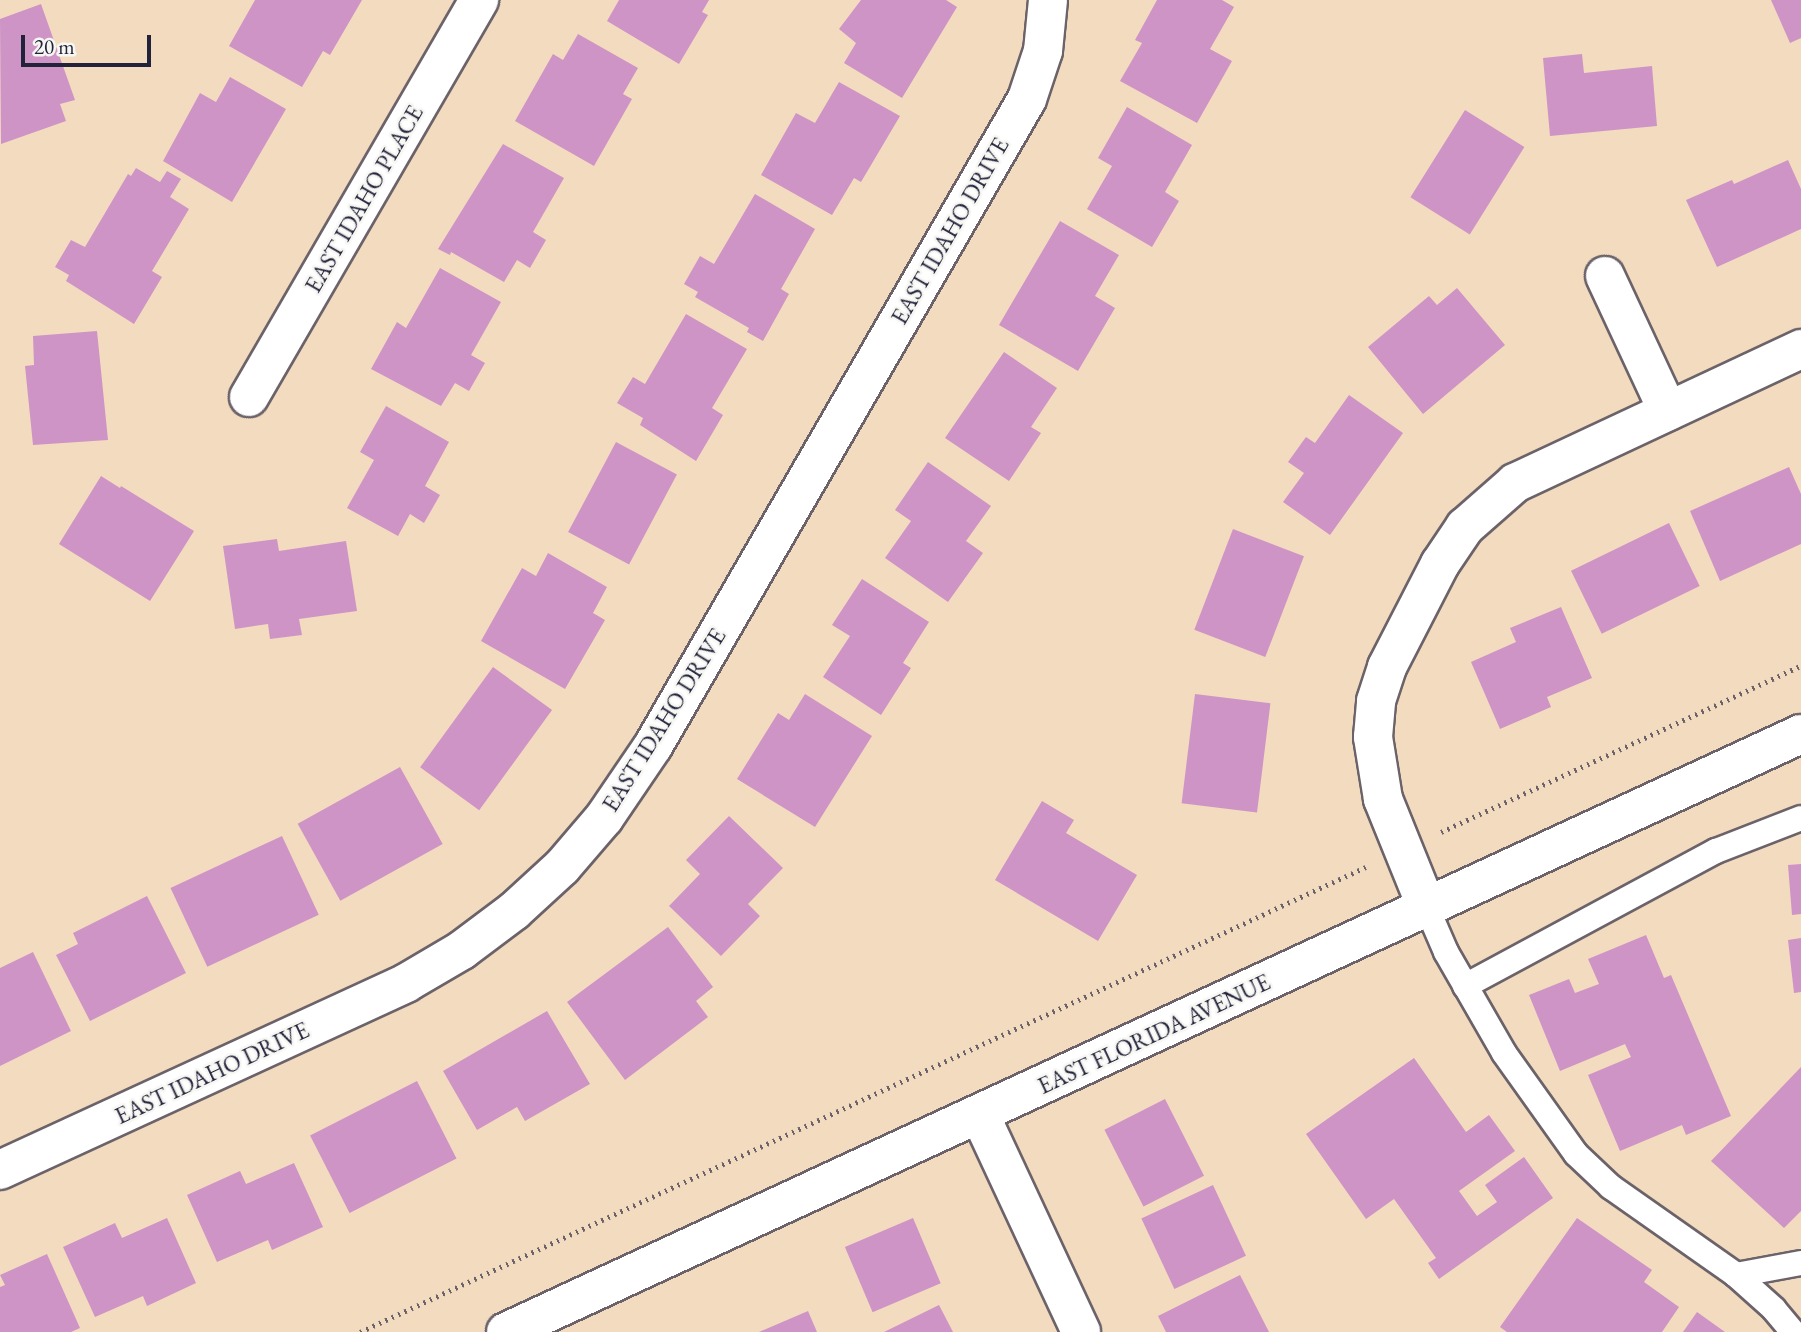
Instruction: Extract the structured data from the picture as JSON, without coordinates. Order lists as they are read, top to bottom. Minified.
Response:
{"streets":{"street":["EAST IDAHO PLACE","EAST IDAHO DRIVE","EAST FLORIDA AVENUE"]},"scale_bar":"20 m"}
